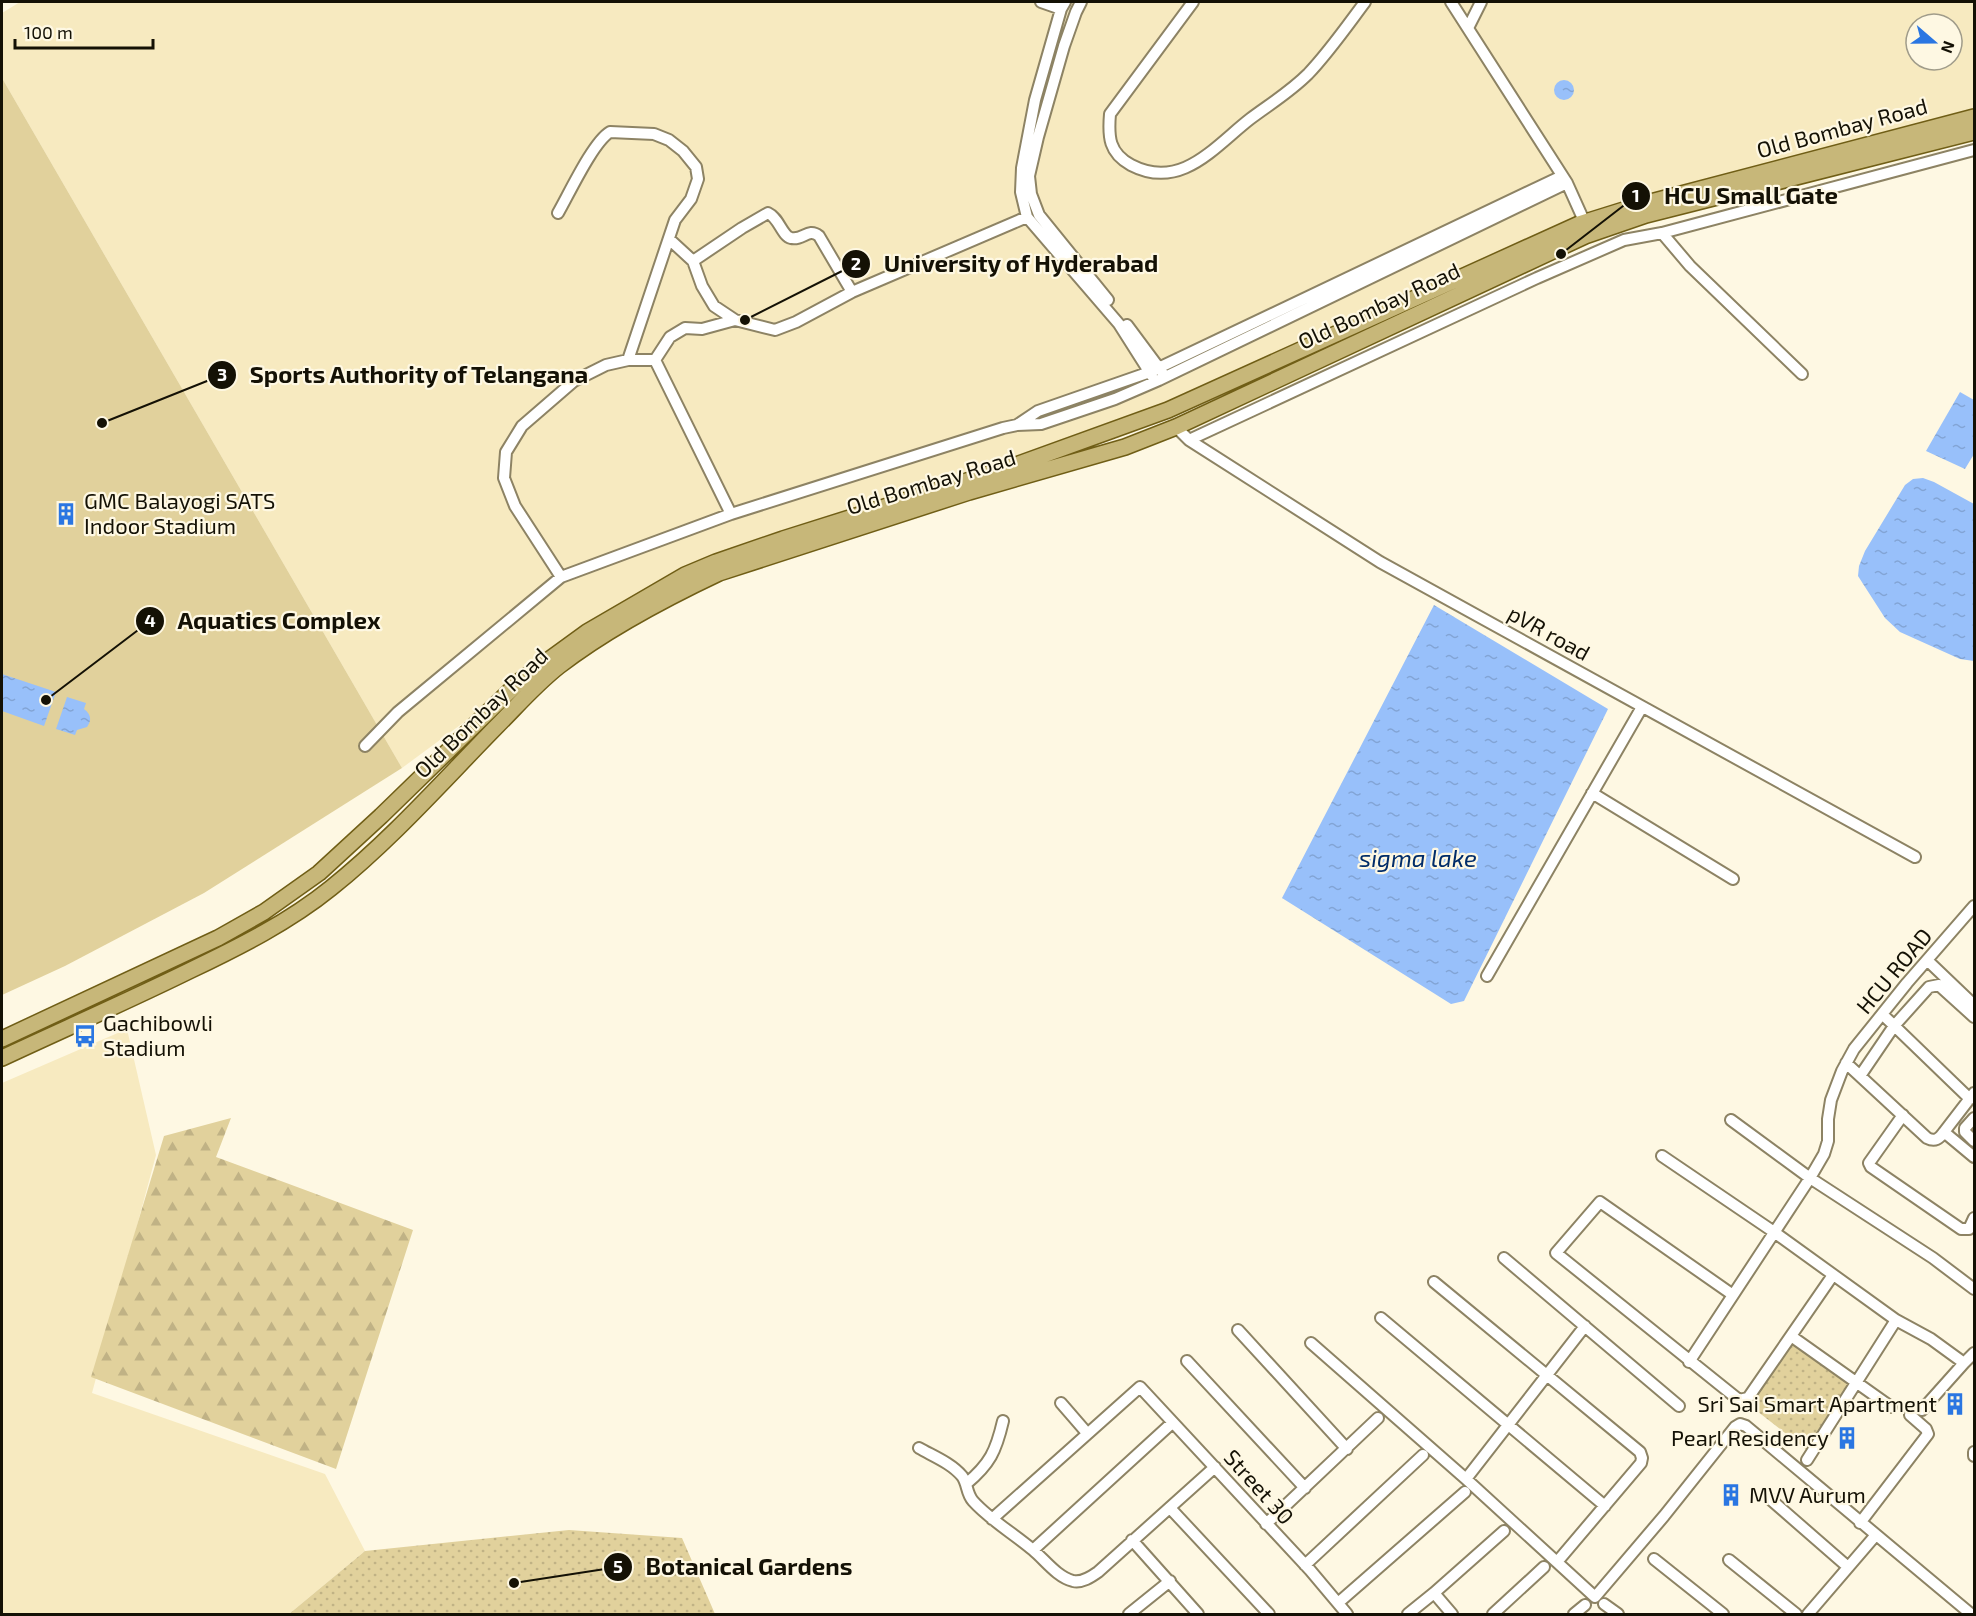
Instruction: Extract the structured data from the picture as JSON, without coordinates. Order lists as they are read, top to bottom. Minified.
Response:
{"streets":{"main road":["Old Bombay Road"],"street":["pVR road","HCU ROAD","Street 30"]},"crossings":[["Old Bombay Road","pVR road"]],"water":["sigma lake"],"places":{"other":["HCU Small Gate","University of Hyderabad","Sports Authority of Telangana","Aquatics Complex","Botanical Gardens"],"building":["GMC Balayogi SATS Indoor Stadium","Sri Sai Smart Apartment","Pearl Residency","MVV Aurum"],"bus stop":["Gachibowli Stadium"]},"scale_bar":"100 m","north":"right"}
